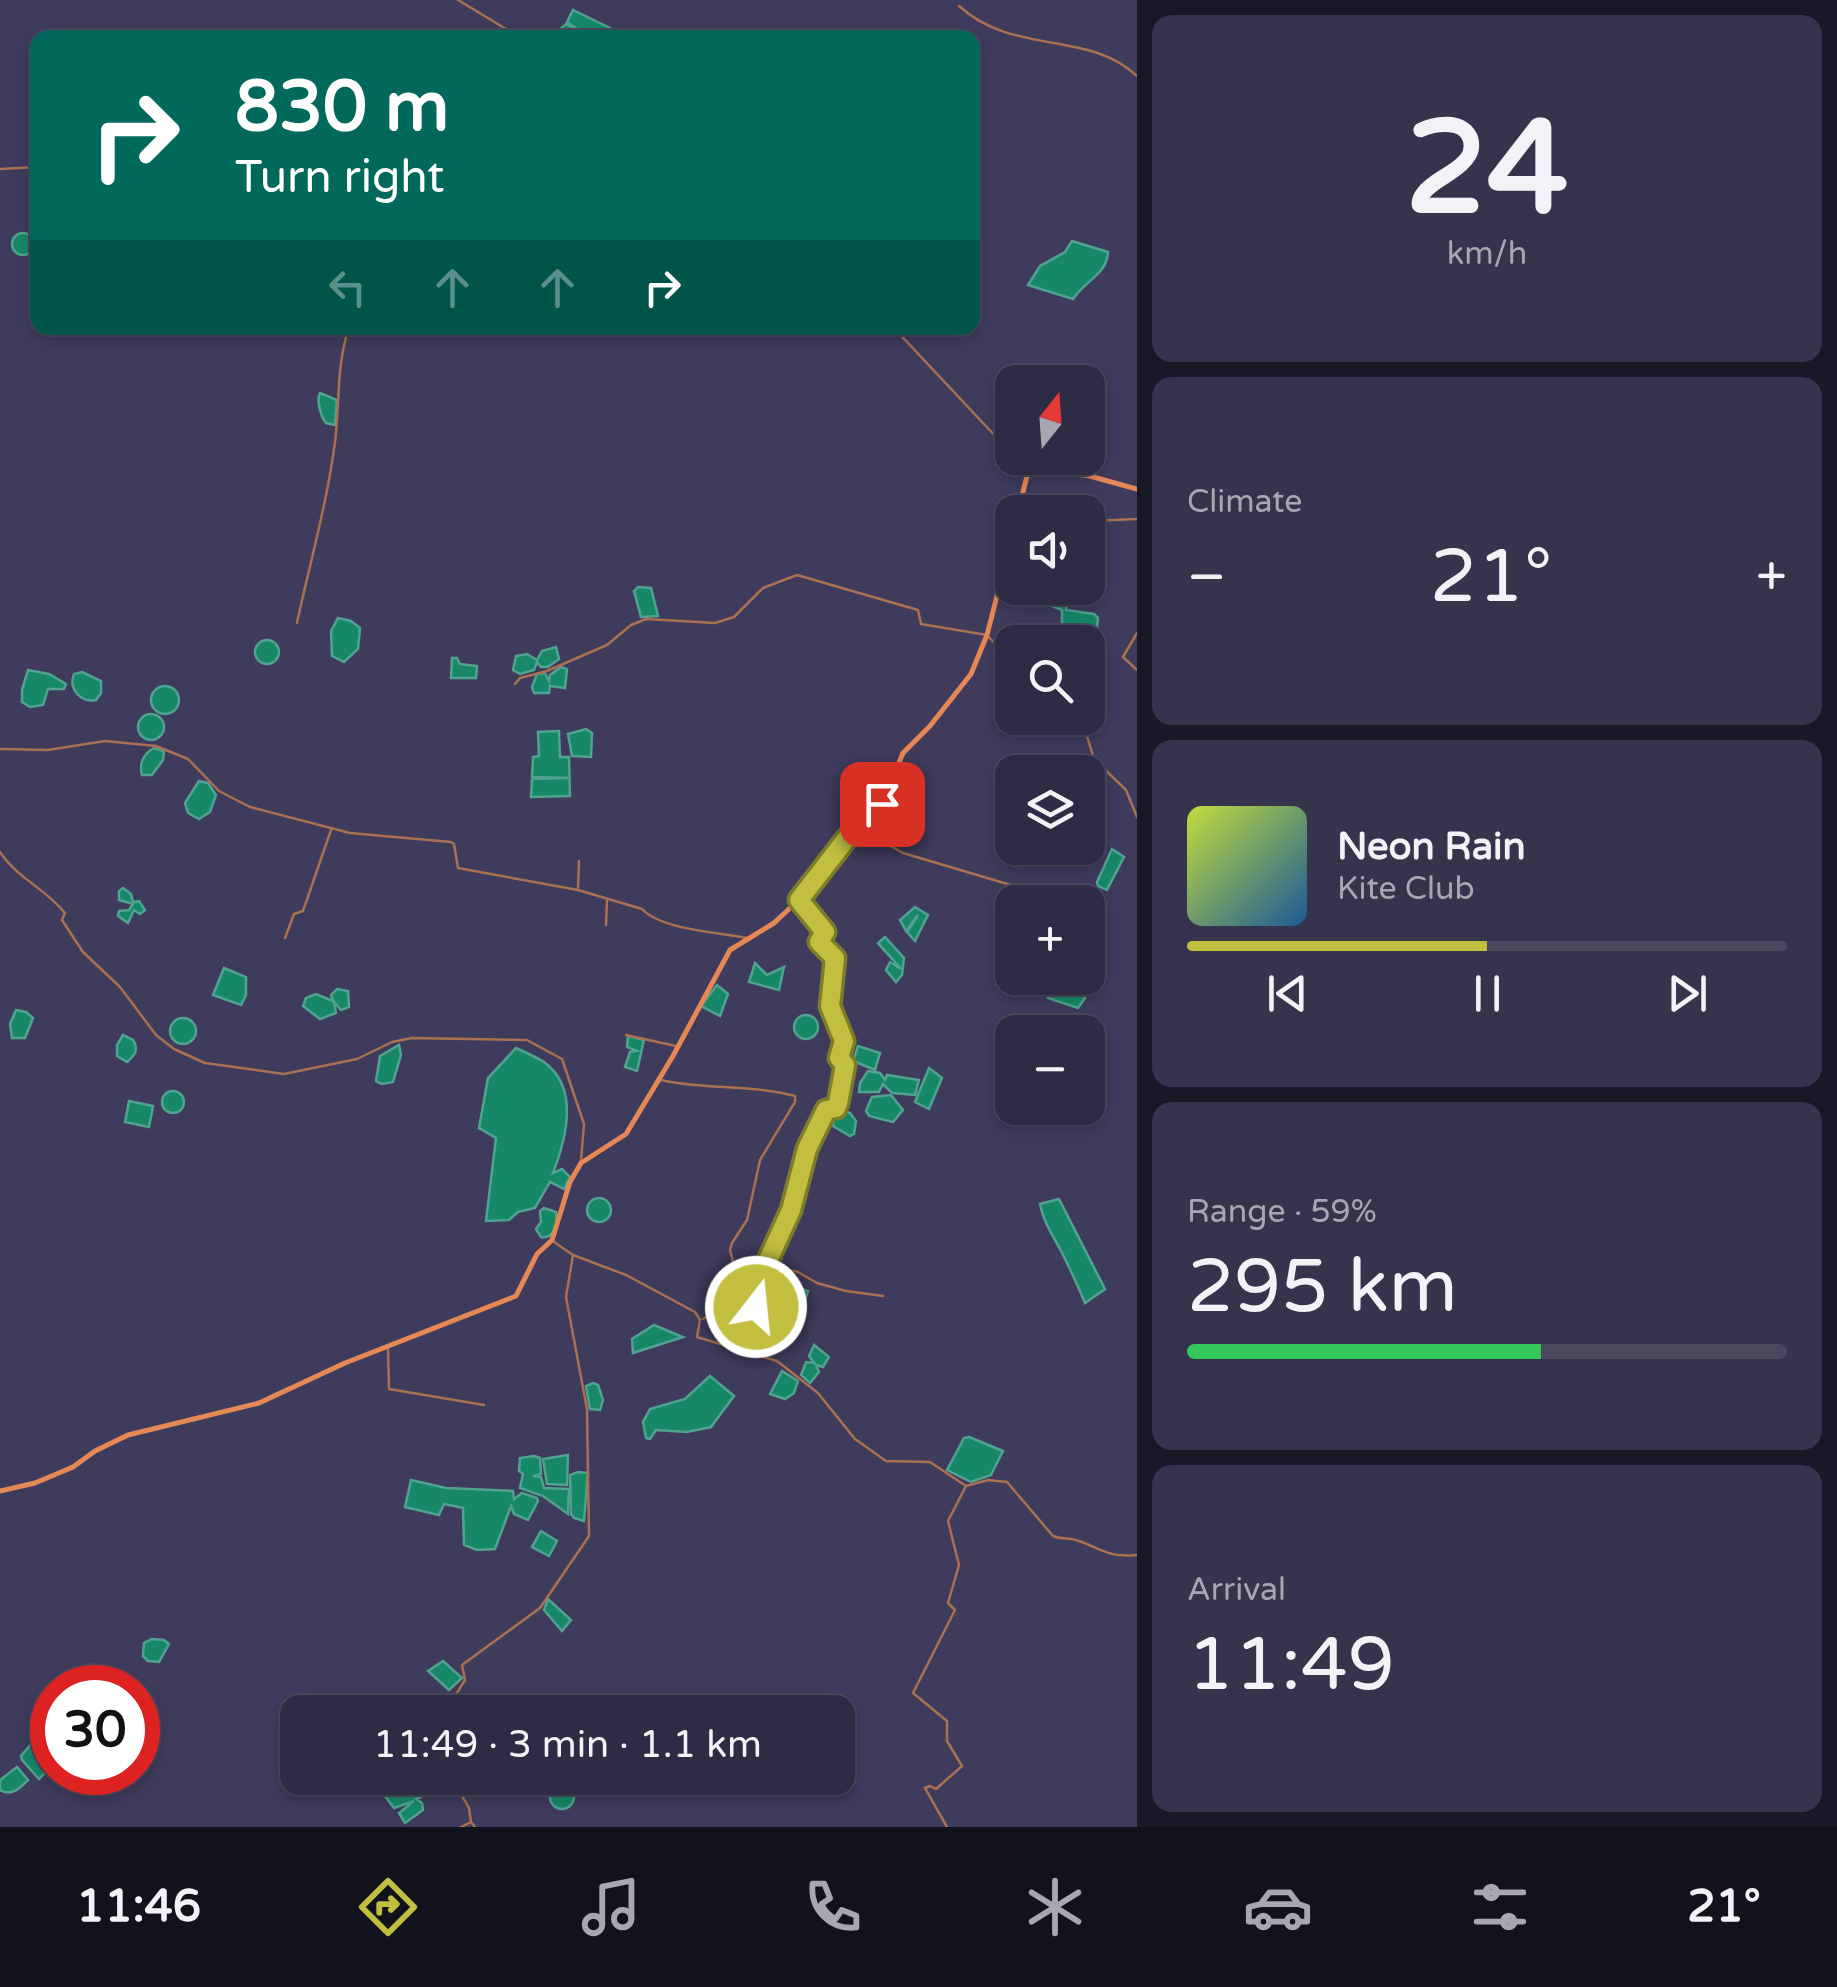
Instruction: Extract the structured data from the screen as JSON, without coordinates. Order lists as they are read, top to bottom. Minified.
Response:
{"north":"top","page":{"tile":[["24","km/h"],"Climate",["Range · 59%","295 km"],["Arrival","11:49"]],"turn":["830 m","Turn right"],"map_buttons":["+","−"],"heat":["−","21°","+"],"song":["Neon Rain","Kite Club"],"limit":"30","trip":"11:49 · 3 min · 1.1 km","tabs":["11:46","21°"]}}
